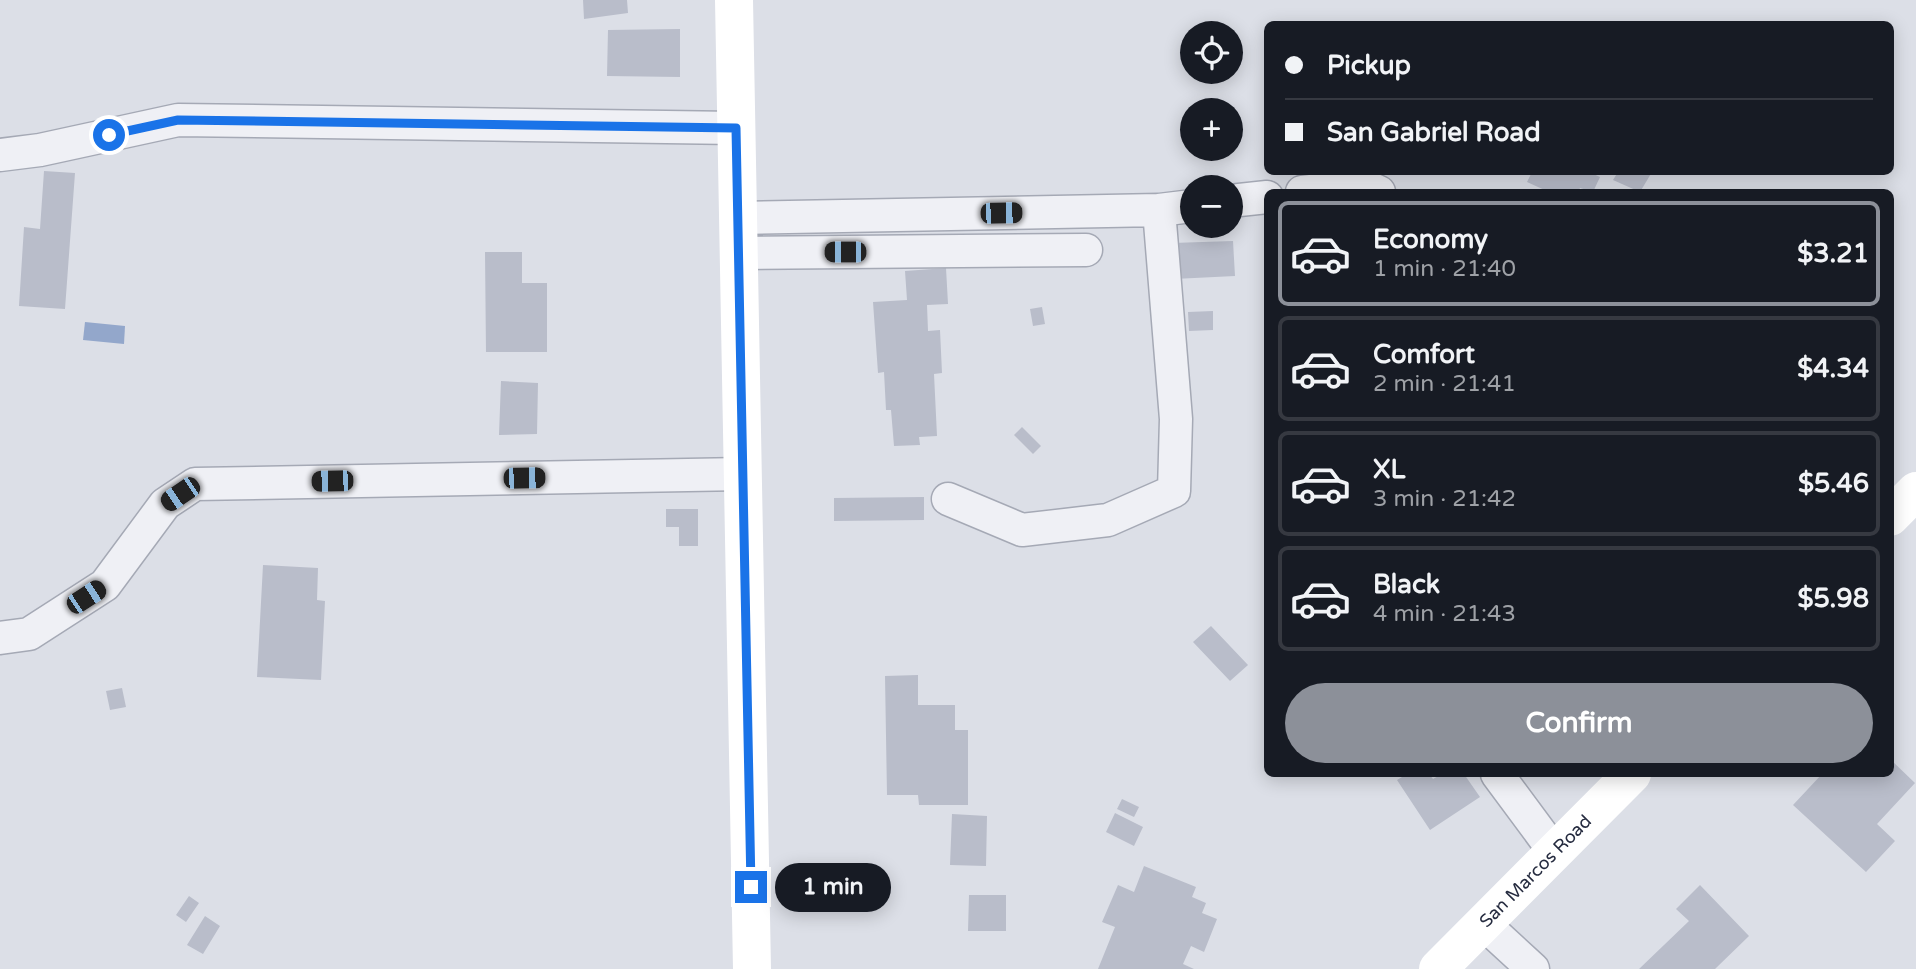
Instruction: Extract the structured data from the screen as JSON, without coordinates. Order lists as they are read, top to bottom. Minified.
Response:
{"streets":{"street":["San Marcos Road"]},"page":{"map_buttons":["+","−"],"banner":["Pickup","San Gabriel Road"],"list":[{"name":"Economy","note":"1 min · 21:40","value":"$3.21"},{"name":"Comfort","note":"2 min · 21:41","value":"$4.34"},{"name":"XL","note":"3 min · 21:42","value":"$5.46"},{"name":"Black","note":"4 min · 21:43","value":"$5.98"}],"buttons":"Confirm","bubble":"1 min"}}
